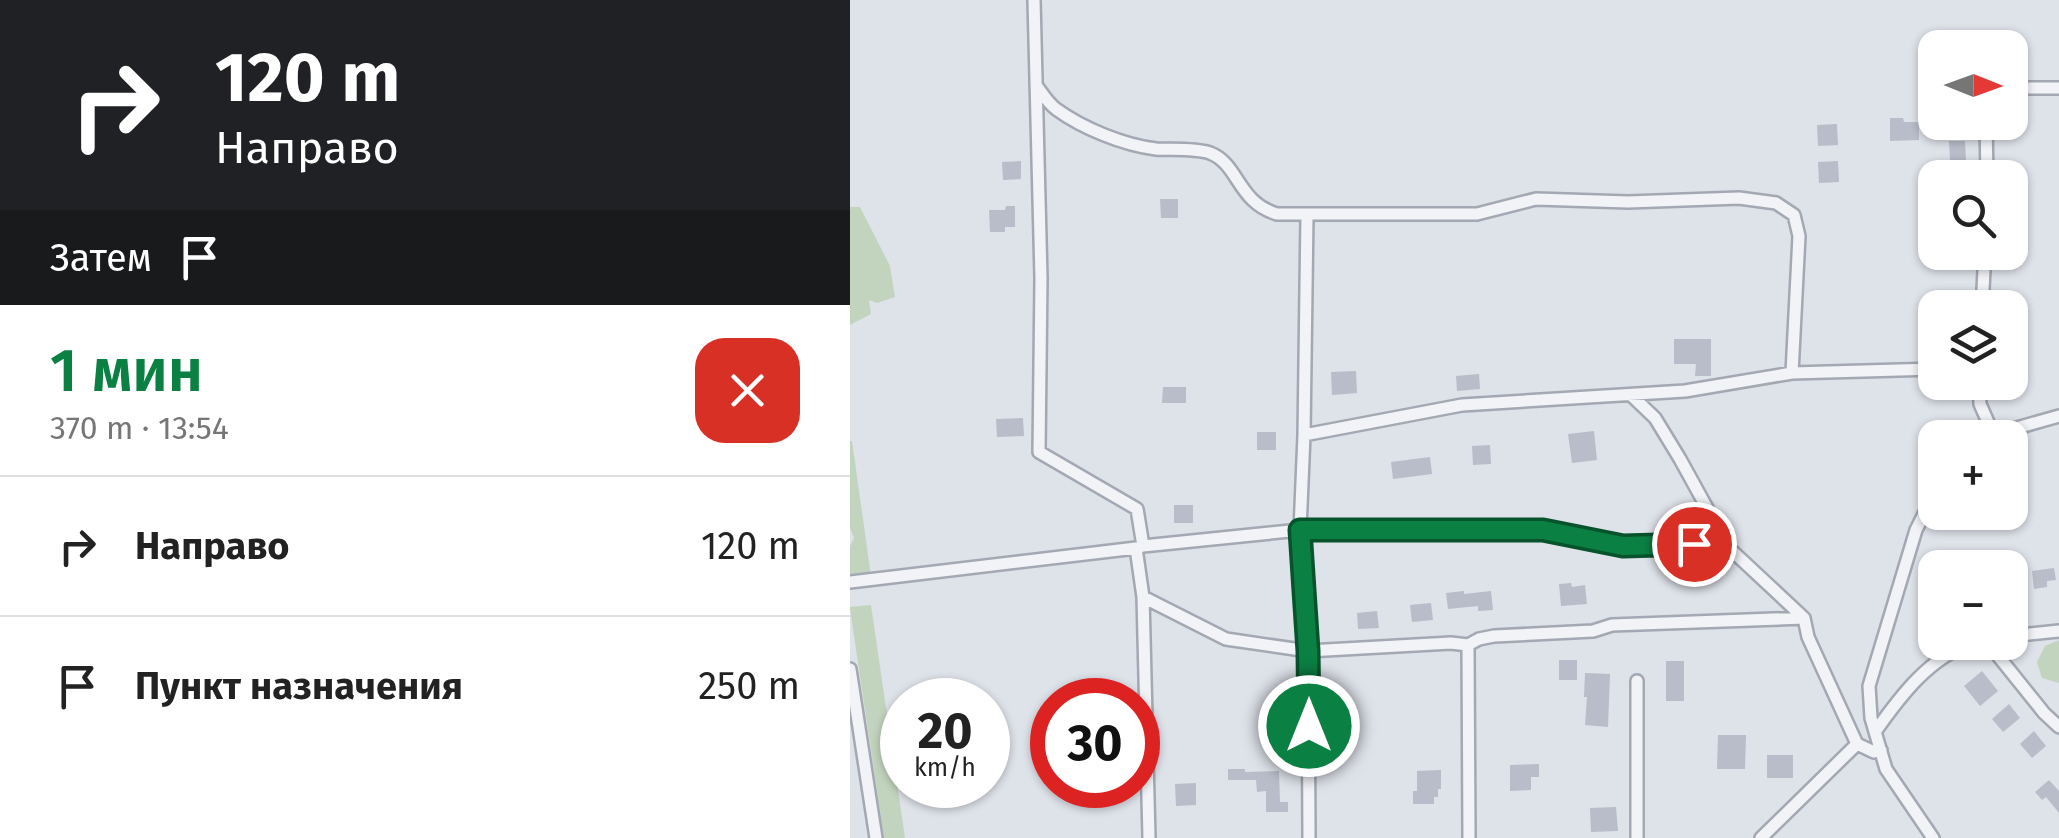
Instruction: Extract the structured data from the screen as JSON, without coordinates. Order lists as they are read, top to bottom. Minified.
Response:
{"north":"right","page":{"turn":["120 m","Направо"],"map_buttons":["+","−"],"then":"Затем","heading":["1 мин","370 m · 13:54"],"list":[{"name":"Направо","value":"120 m"},{"name":"Пункт назначения","value":"250 m"}],"speed":"20 km/h","limit":"30"}}
